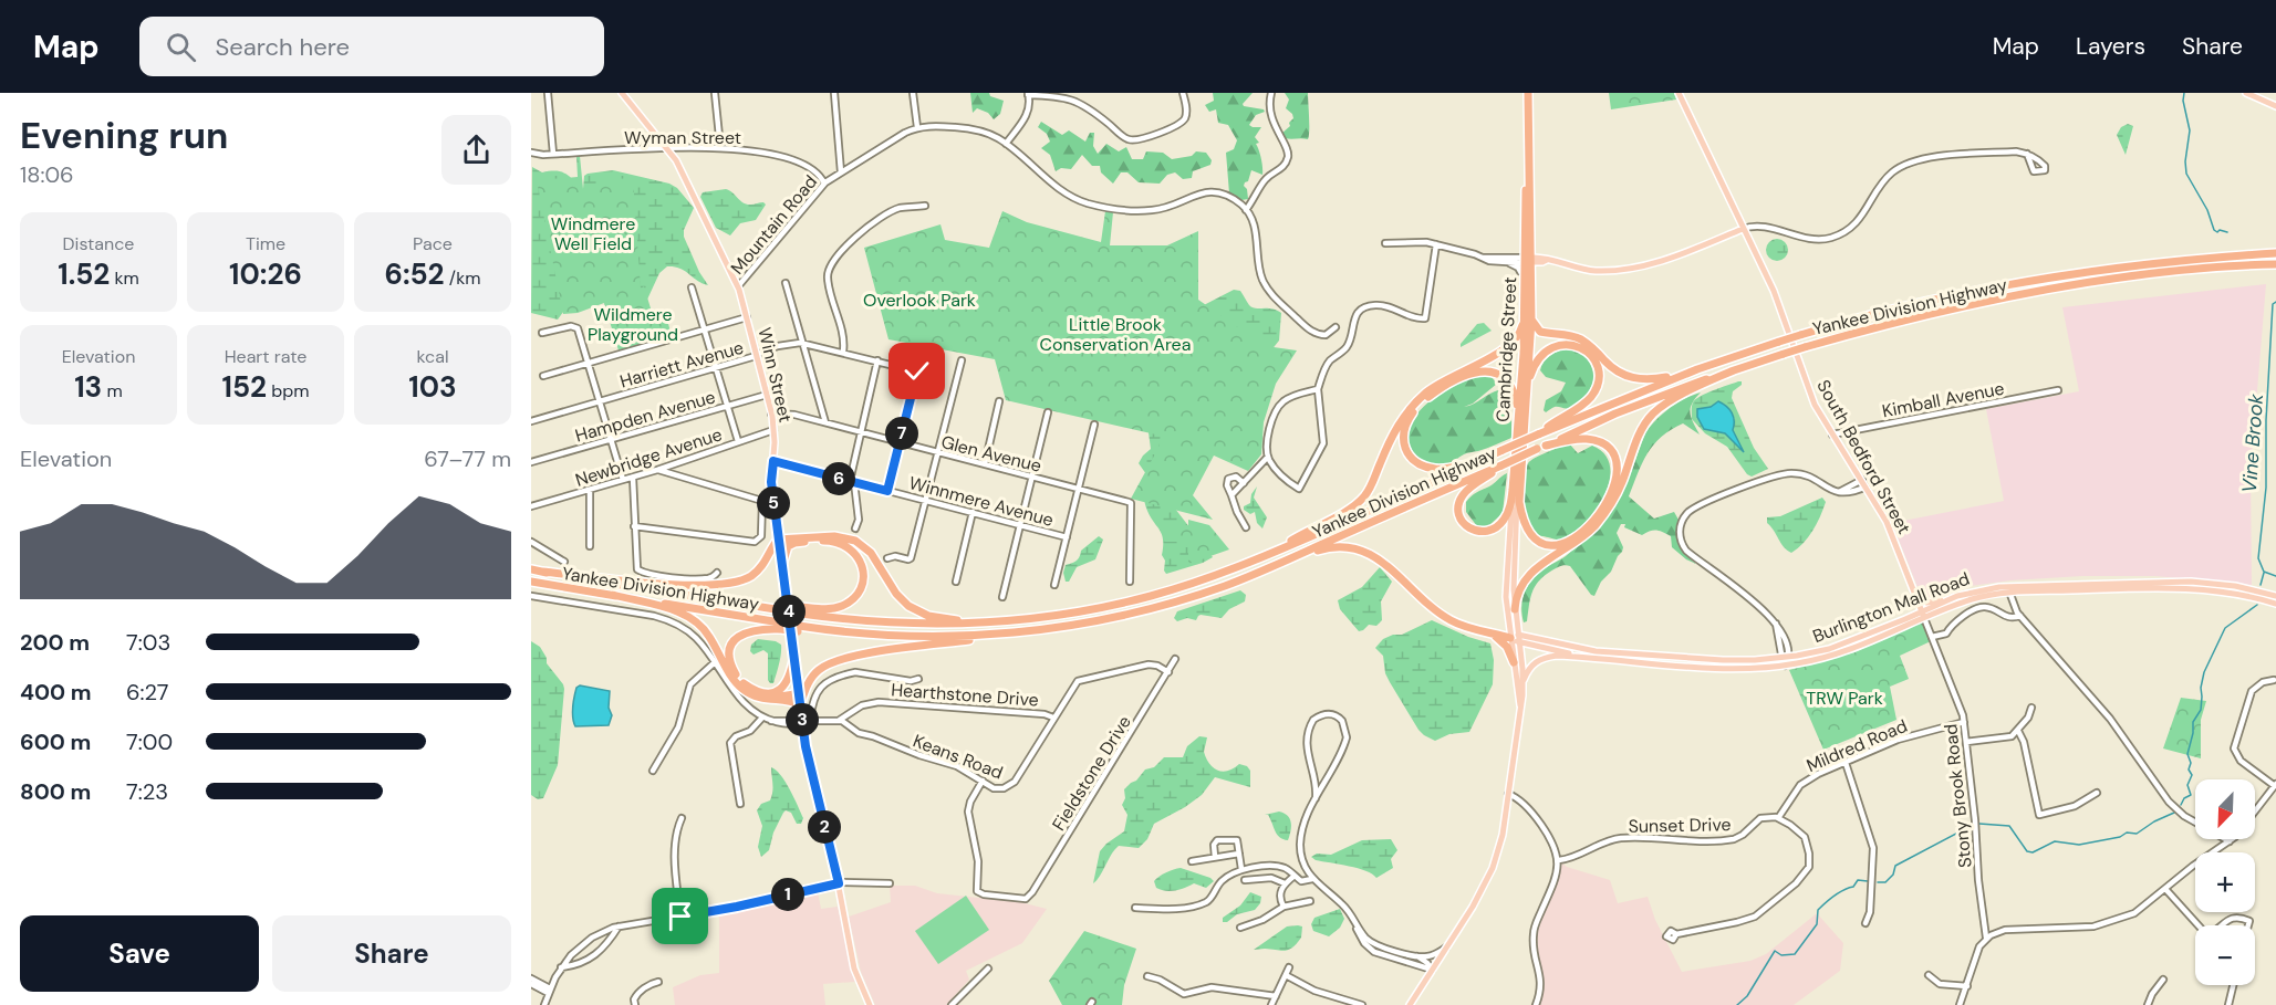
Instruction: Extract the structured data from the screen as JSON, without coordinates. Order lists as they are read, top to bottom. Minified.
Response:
{"streets":{"highway":["Yankee Division Highway","Cambridge Street"],"main road":["Winn Street","South Bedford Street","Burlington Mall Road"],"street":["Wyman Street","Mountain Road","Harriett Avenue","Kimball Avenue","Hampden Avenue","Glen Avenue","Newbridge Avenue","Winnmere Avenue","Hearthstone Drive","Mildred Road","Keans Road","Fieldstone Drive","Stony Brook Road","Sunset Drive"]},"crossings":[["Wyman Street","Mountain Road"],["Wyman Street","Winn Street"],["Mountain Road","Winn Street"],["Cambridge Street","Burlington Mall Road"],["Harriett Avenue","Winn Street"],["Winn Street","Hampden Avenue"],["Winn Street","Glen Avenue"],["Winn Street","Newbridge Avenue"],["Winn Street","Winnmere Avenue"],["Winn Street","Keans Road"],["Kimball Avenue","South Bedford Street"],["South Bedford Street","Burlington Mall Road"],["South Bedford Street","Stony Brook Road"],["Burlington Mall Road","Stony Brook Road"],["Hearthstone Drive","Keans Road"],["Mildred Road","Stony Brook Road"],["Mildred Road","Sunset Drive"],["Keans Road","Fieldstone Drive"]],"water":["Vine Brook"],"parks":["Windmere Well Field","Overlook Park","Wildmere Playground","Little Brook Conservation Area","TRW Park"],"north":"bottom left","page":{"header":"Map","search":"Search here","nav":["Map","Layers","Share"],"heading":["Evening run","18:06"],"stats":[["Distance","1.52 km"],["Time","10:26"],["Pace","6:52 /km"],["Elevation","13 m"],["Heart rate","152 bpm"],["kcal","103"]],"pins":["7","6","5","4","3","2","1"],"chart":["Elevation","67–77 m"],"list":[{"name":"200 m","note":"7:03"},{"name":"400 m","note":"6:27"},{"name":"600 m","note":"7:00"},{"name":"800 m","note":"7:23"}],"map_buttons":["+","−"],"buttons":["Save","Share"]}}
